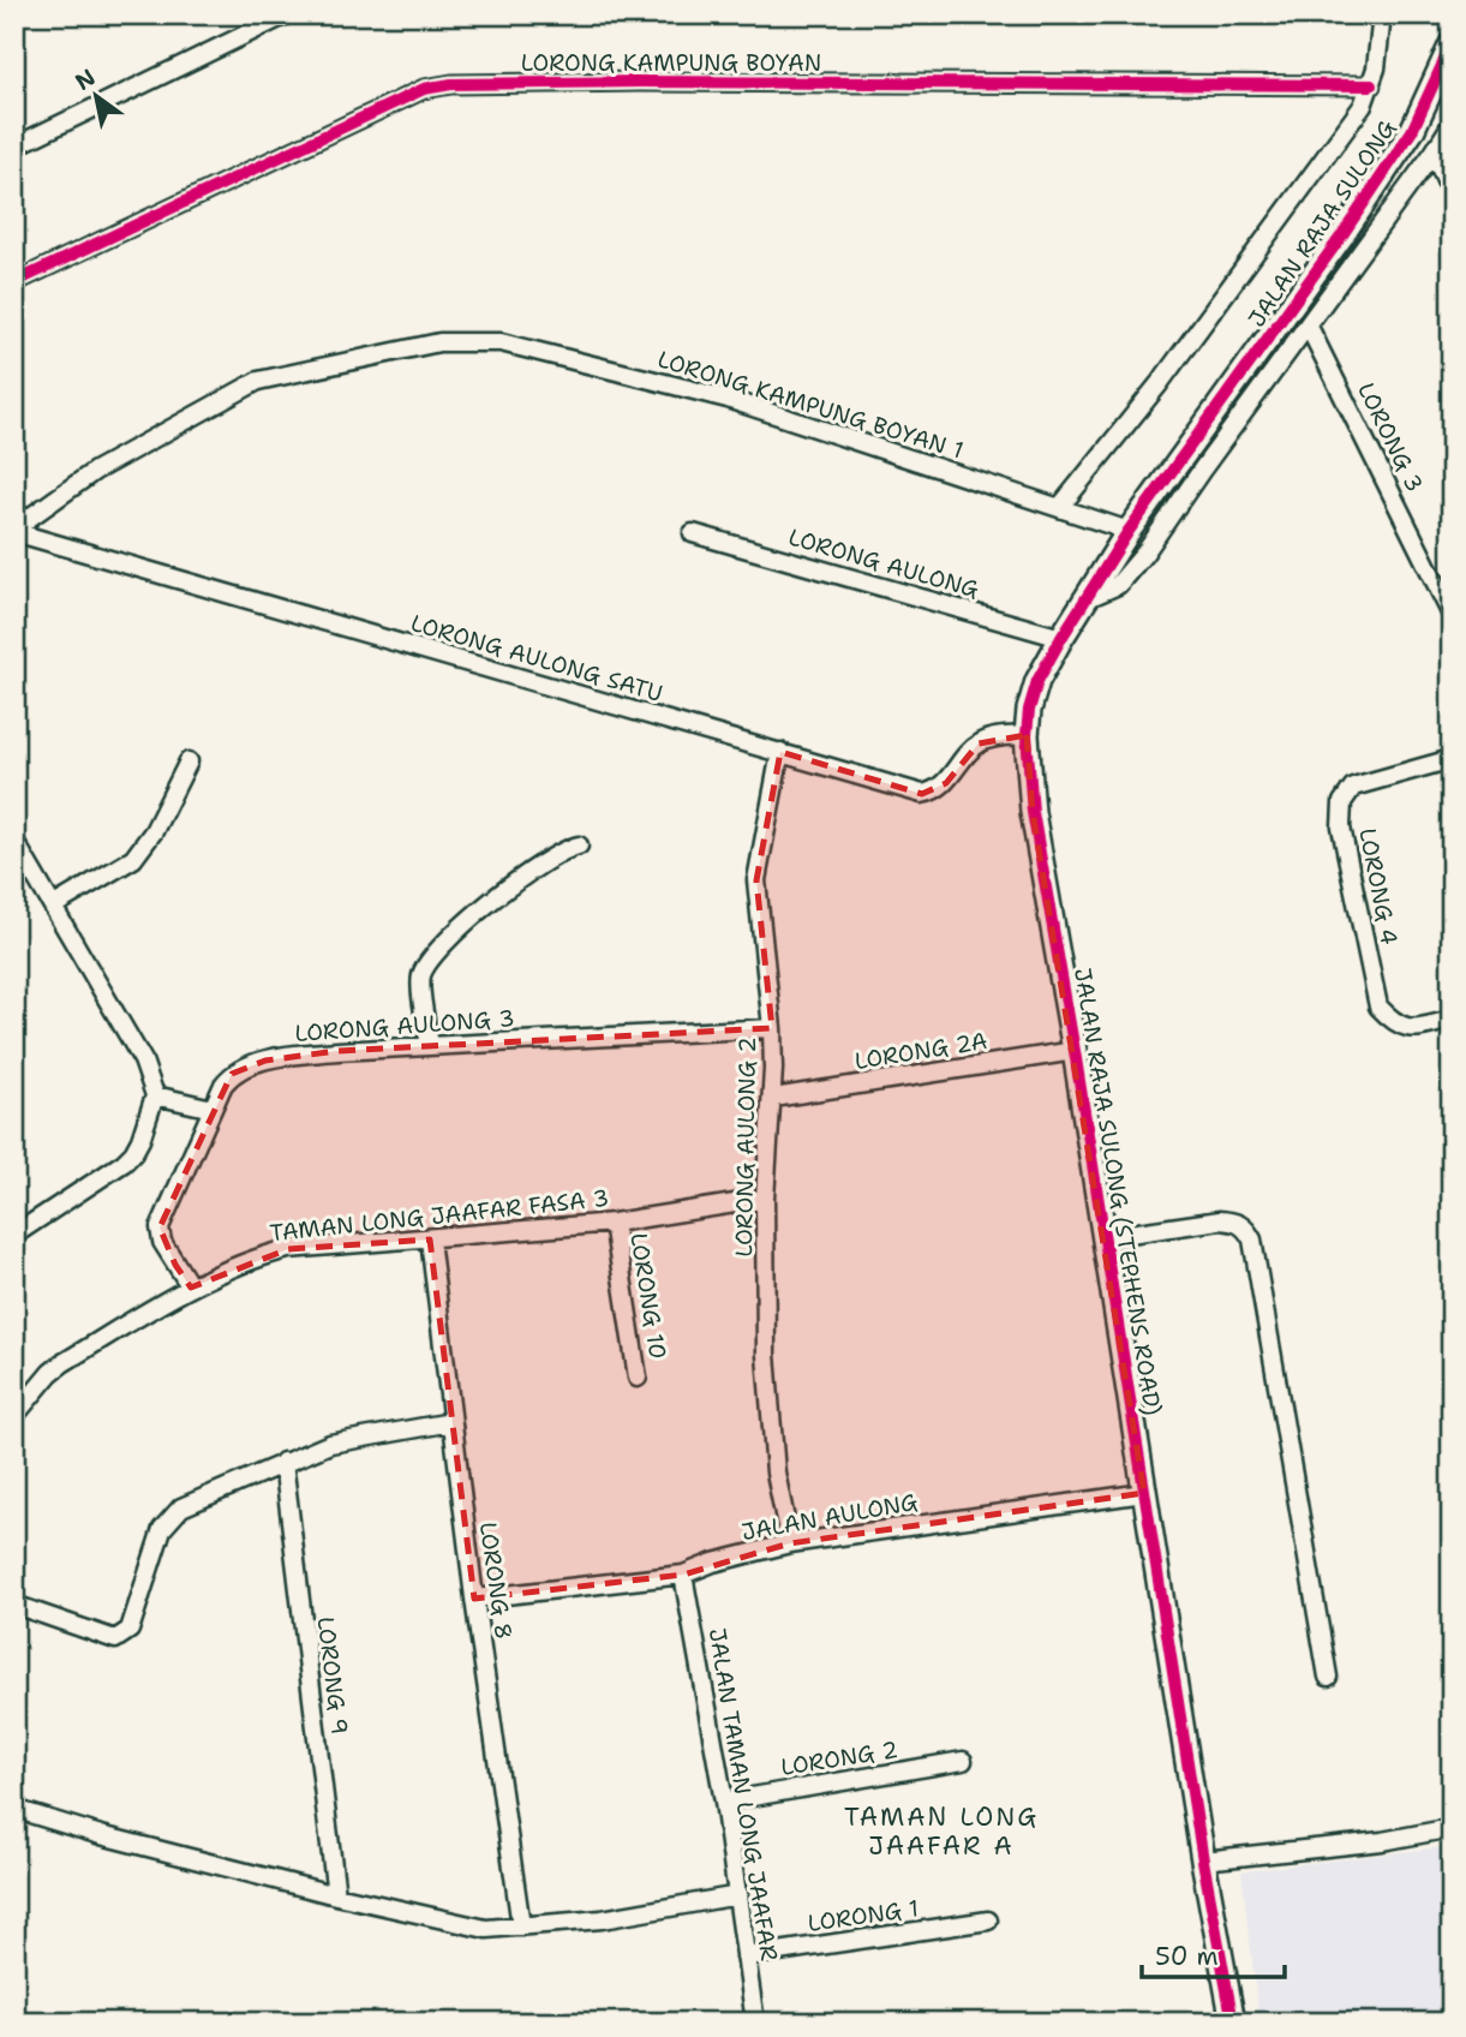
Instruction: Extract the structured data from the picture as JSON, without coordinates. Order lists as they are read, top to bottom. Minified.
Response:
{"streets":{"street":["LORONG KAMPUNG BOYAN","JALAN RAJA SULONG","LORONG KAMPUNG BOYAN 1","LORONG 3","LORONG AULONG","LORONG AULONG SATU","LORONG 4","LORONG AULONG 3","LORONG 2A","LORONG AULONG 2","JALAN RAJA SULONG (STEPHENS ROAD)","TAMAN LONG JAAFAR FASA 3","LORONG 10","JALAN AULONG","LORONG 8","LORONG 9","LORONG 2","JALAN TAMAN LONG JAAFAR","LORONG 1"]},"crossings":[["JALAN RAJA SULONG","JALAN RAJA SULONG (STEPHENS ROAD)"],["LORONG KAMPUNG BOYAN 1","LORONG AULONG SATU"],["LORONG KAMPUNG BOYAN 1","JALAN RAJA SULONG (STEPHENS ROAD)"],["LORONG AULONG","JALAN RAJA SULONG (STEPHENS ROAD)"],["LORONG AULONG SATU","LORONG AULONG 2"],["LORONG AULONG SATU","JALAN RAJA SULONG (STEPHENS ROAD)"],["LORONG AULONG 3","LORONG AULONG 2"],["LORONG AULONG 3","TAMAN LONG JAAFAR FASA 3"],["LORONG 2A","LORONG AULONG 2"],["LORONG 2A","JALAN RAJA SULONG (STEPHENS ROAD)"],["LORONG AULONG 2","TAMAN LONG JAAFAR FASA 3"],["LORONG AULONG 2","JALAN AULONG"],["JALAN RAJA SULONG (STEPHENS ROAD)","JALAN AULONG"],["TAMAN LONG JAAFAR FASA 3","LORONG 10"],["TAMAN LONG JAAFAR FASA 3","LORONG 8"],["JALAN AULONG","LORONG 8"],["JALAN AULONG","JALAN TAMAN LONG JAAFAR"],["LORONG 2","JALAN TAMAN LONG JAAFAR"],["JALAN TAMAN LONG JAAFAR","LORONG 1"]],"districts":["TAMAN LONG JAAFAR A"],"scale_bar":"50 m","north":"top left"}
